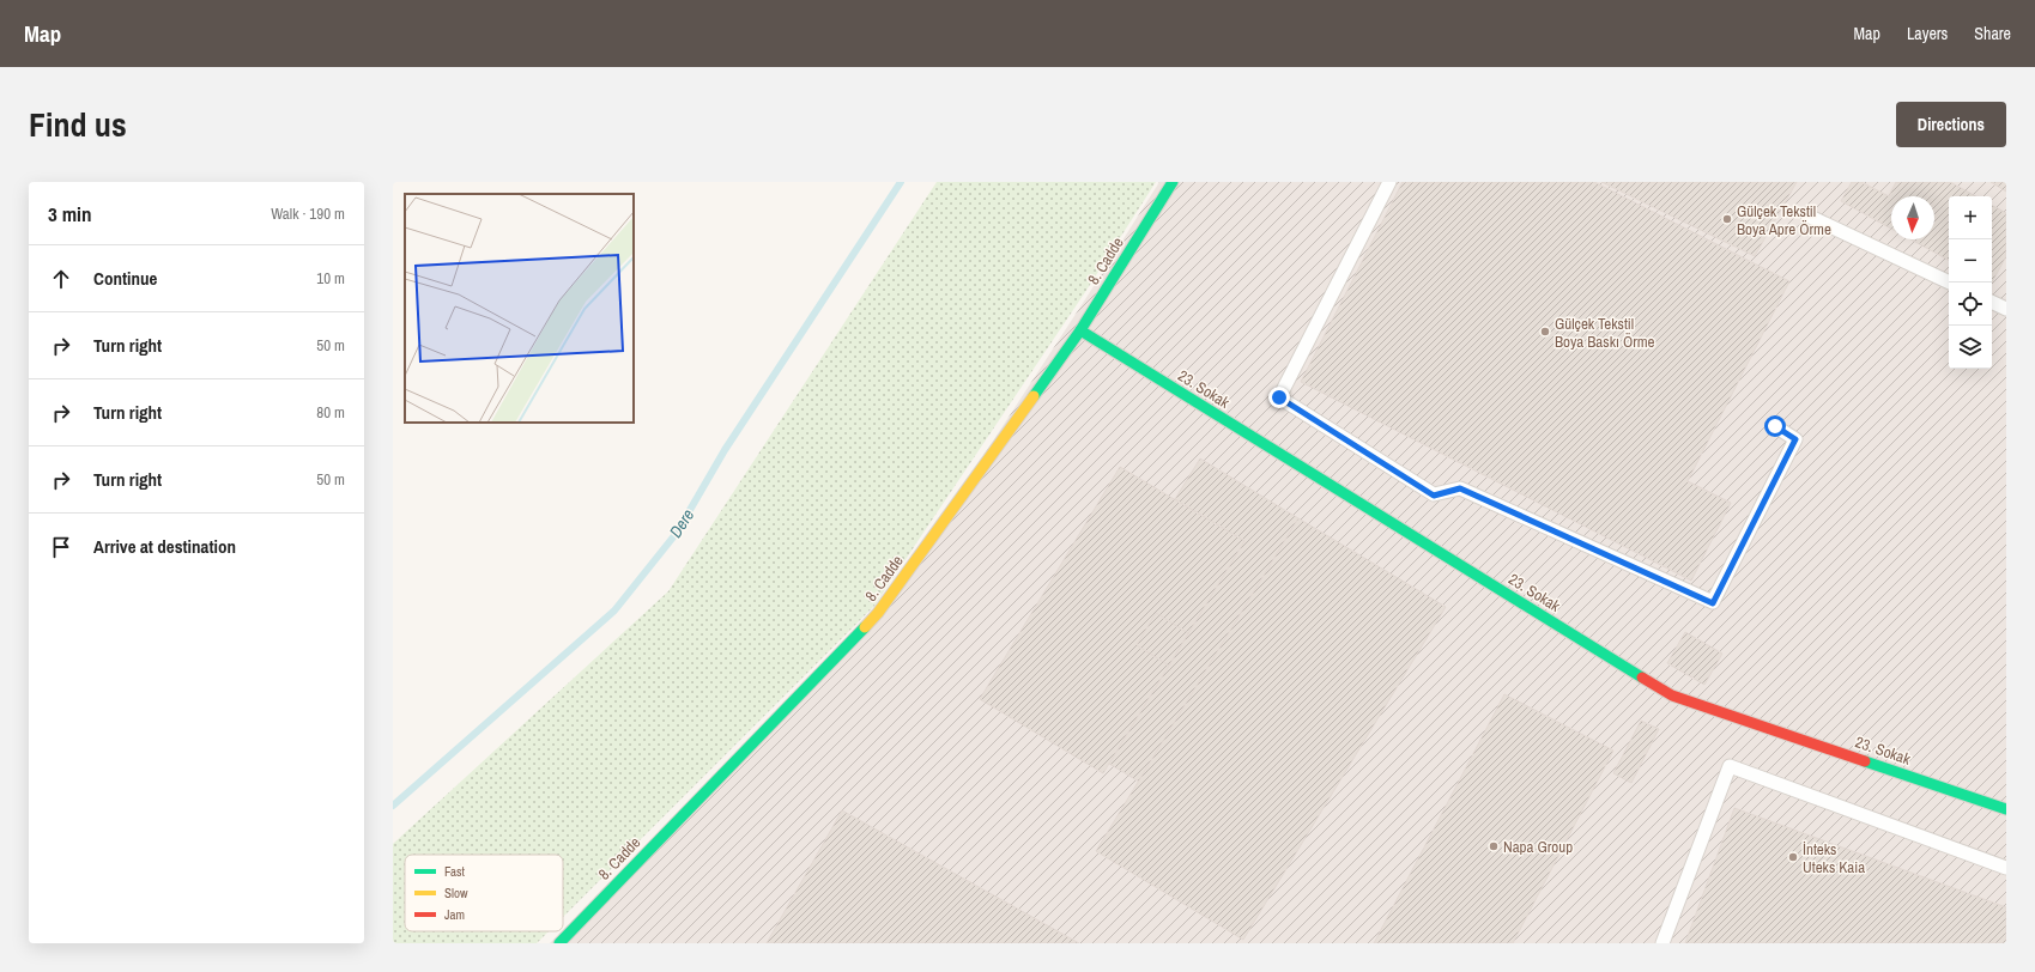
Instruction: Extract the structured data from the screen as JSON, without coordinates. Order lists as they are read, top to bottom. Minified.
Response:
{"streets":{"street":["8. Cadde","23. Sokak"]},"crossings":[["8. Cadde","23. Sokak"]],"water":["Dere"],"places":["Gülçek Tekstil Boya Apre Örme","Gülçek Tekstil Boya Baskı Örme","Napa Group","İnteks Uteks Kaia"],"legend":["Fast","Slow","Jam"],"north":"bottom","page":{"header":"Map","nav":["Map","Layers","Share"],"title":"Find us","buttons":"Directions","heading":["3 min","Walk · 190 m"],"map_buttons":["+","−"],"list":[["Continue","10 m"],["Turn right","50 m"],["Turn right","80 m"],["Turn right","50 m"],"Arrive at destination"]}}
